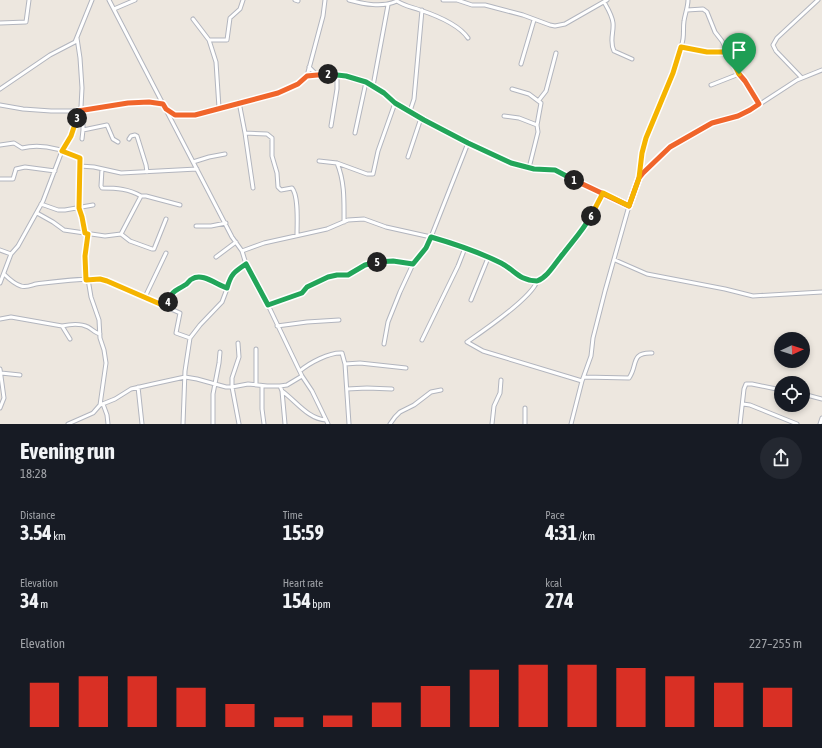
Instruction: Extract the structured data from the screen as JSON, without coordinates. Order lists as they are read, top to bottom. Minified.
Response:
{"north":"right","page":{"pins":["2","3","1","6","5","4"],"heading":["Evening run","18:28"],"stats":[["Distance","3.54 km"],["Time","15:59"],["Pace","4:31 /km"],["Elevation","34 m"],["Heart rate","154 bpm"],["kcal","274"]],"chart":["Elevation","227–255 m"]}}
